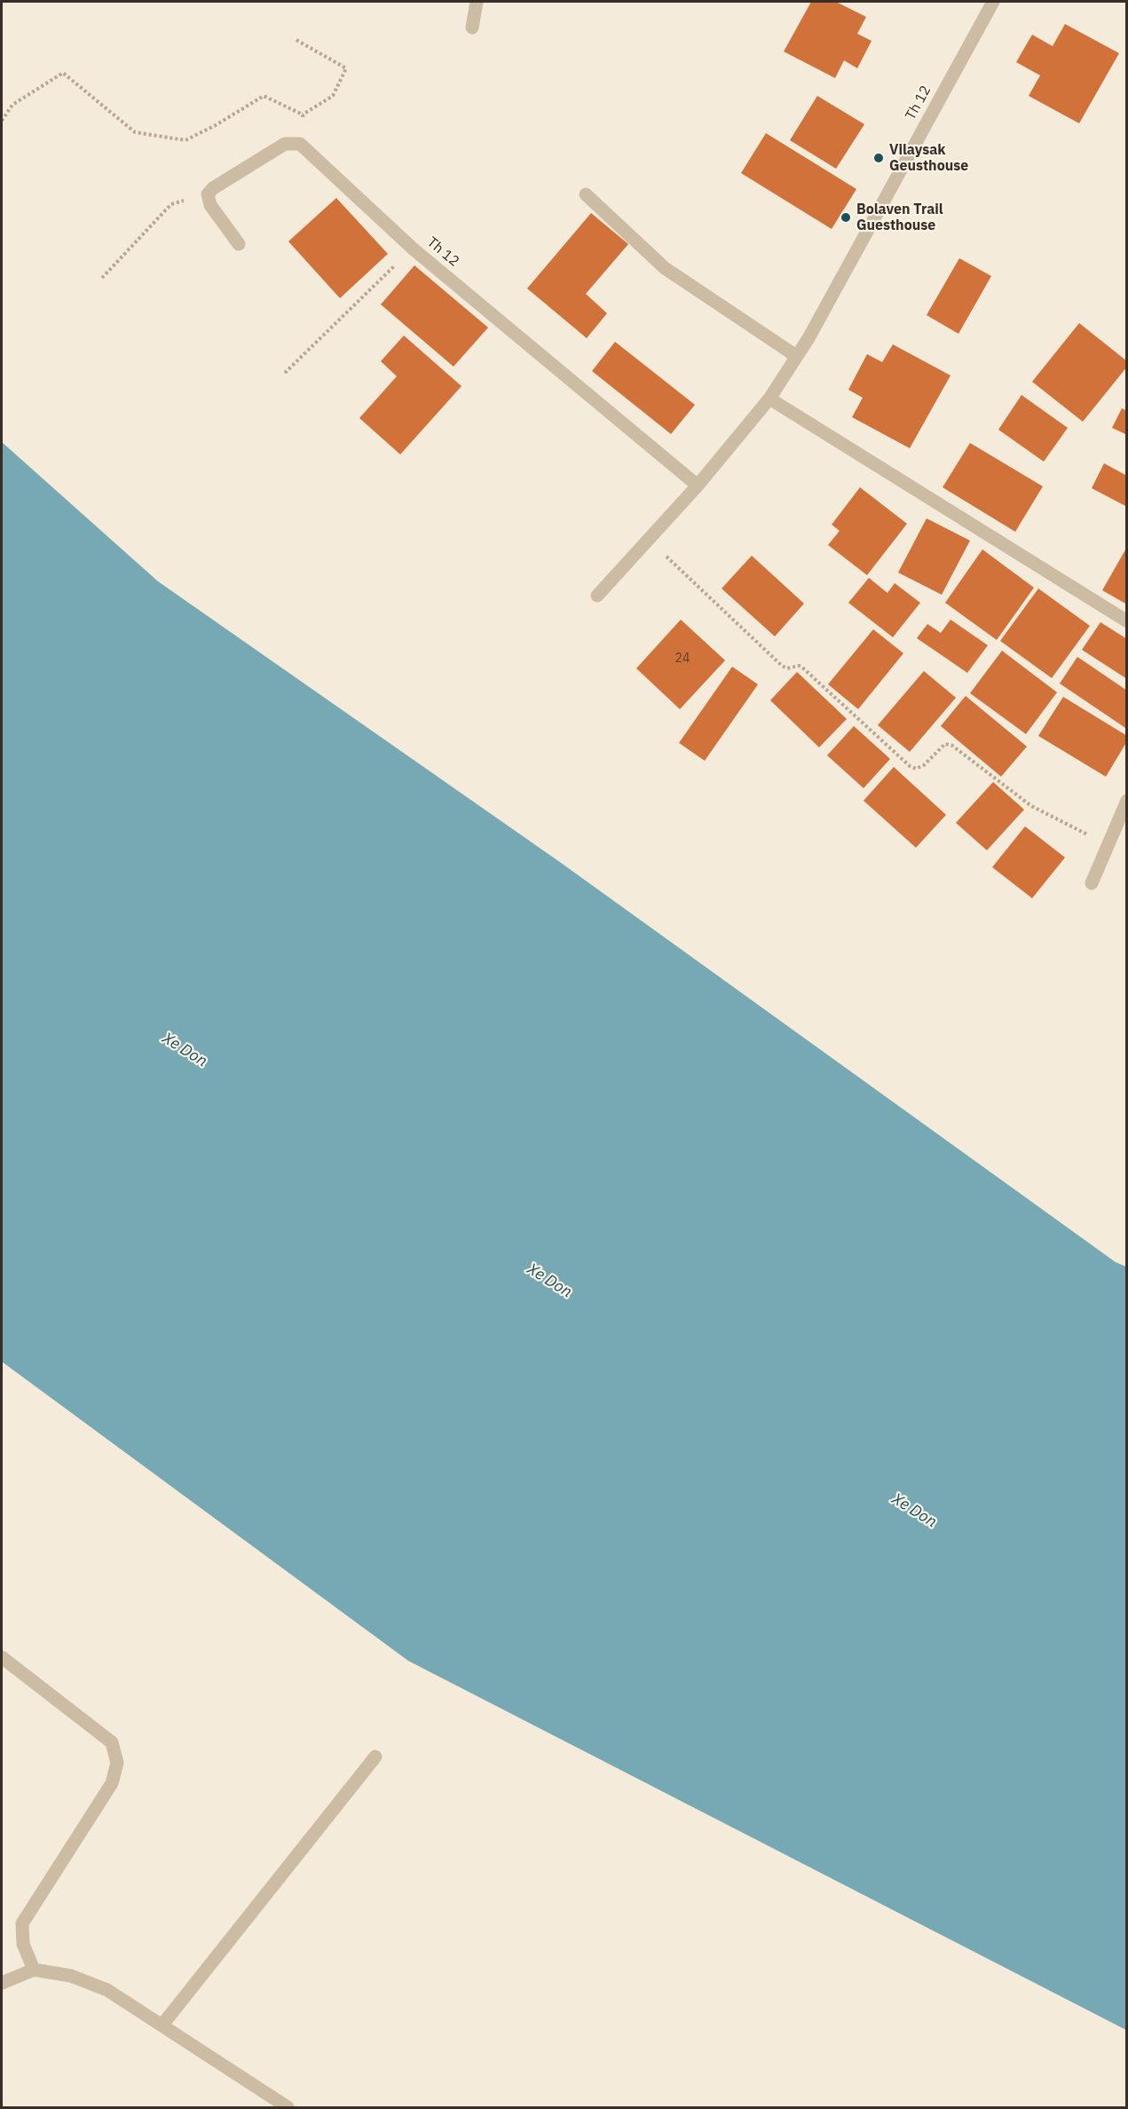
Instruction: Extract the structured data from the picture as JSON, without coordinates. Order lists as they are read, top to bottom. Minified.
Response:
{"streets":{"street":["Th 12"]},"water":["Xe Don"],"places":["Vilaysak Geusthouse","Bolaven Trail Guesthouse"],"house_numbers":["24"]}
